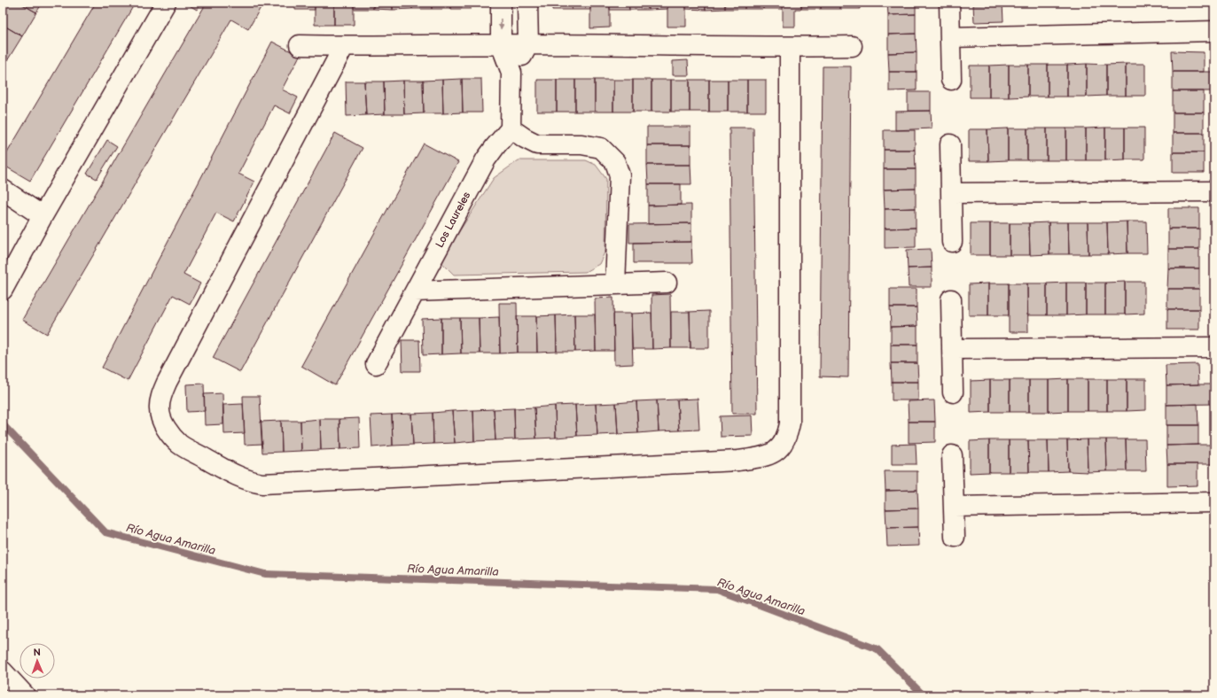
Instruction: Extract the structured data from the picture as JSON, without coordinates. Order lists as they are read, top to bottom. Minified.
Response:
{"streets":{"street":["Los Laureles"]},"water":["Río Agua Amarilla"],"north":"top"}
